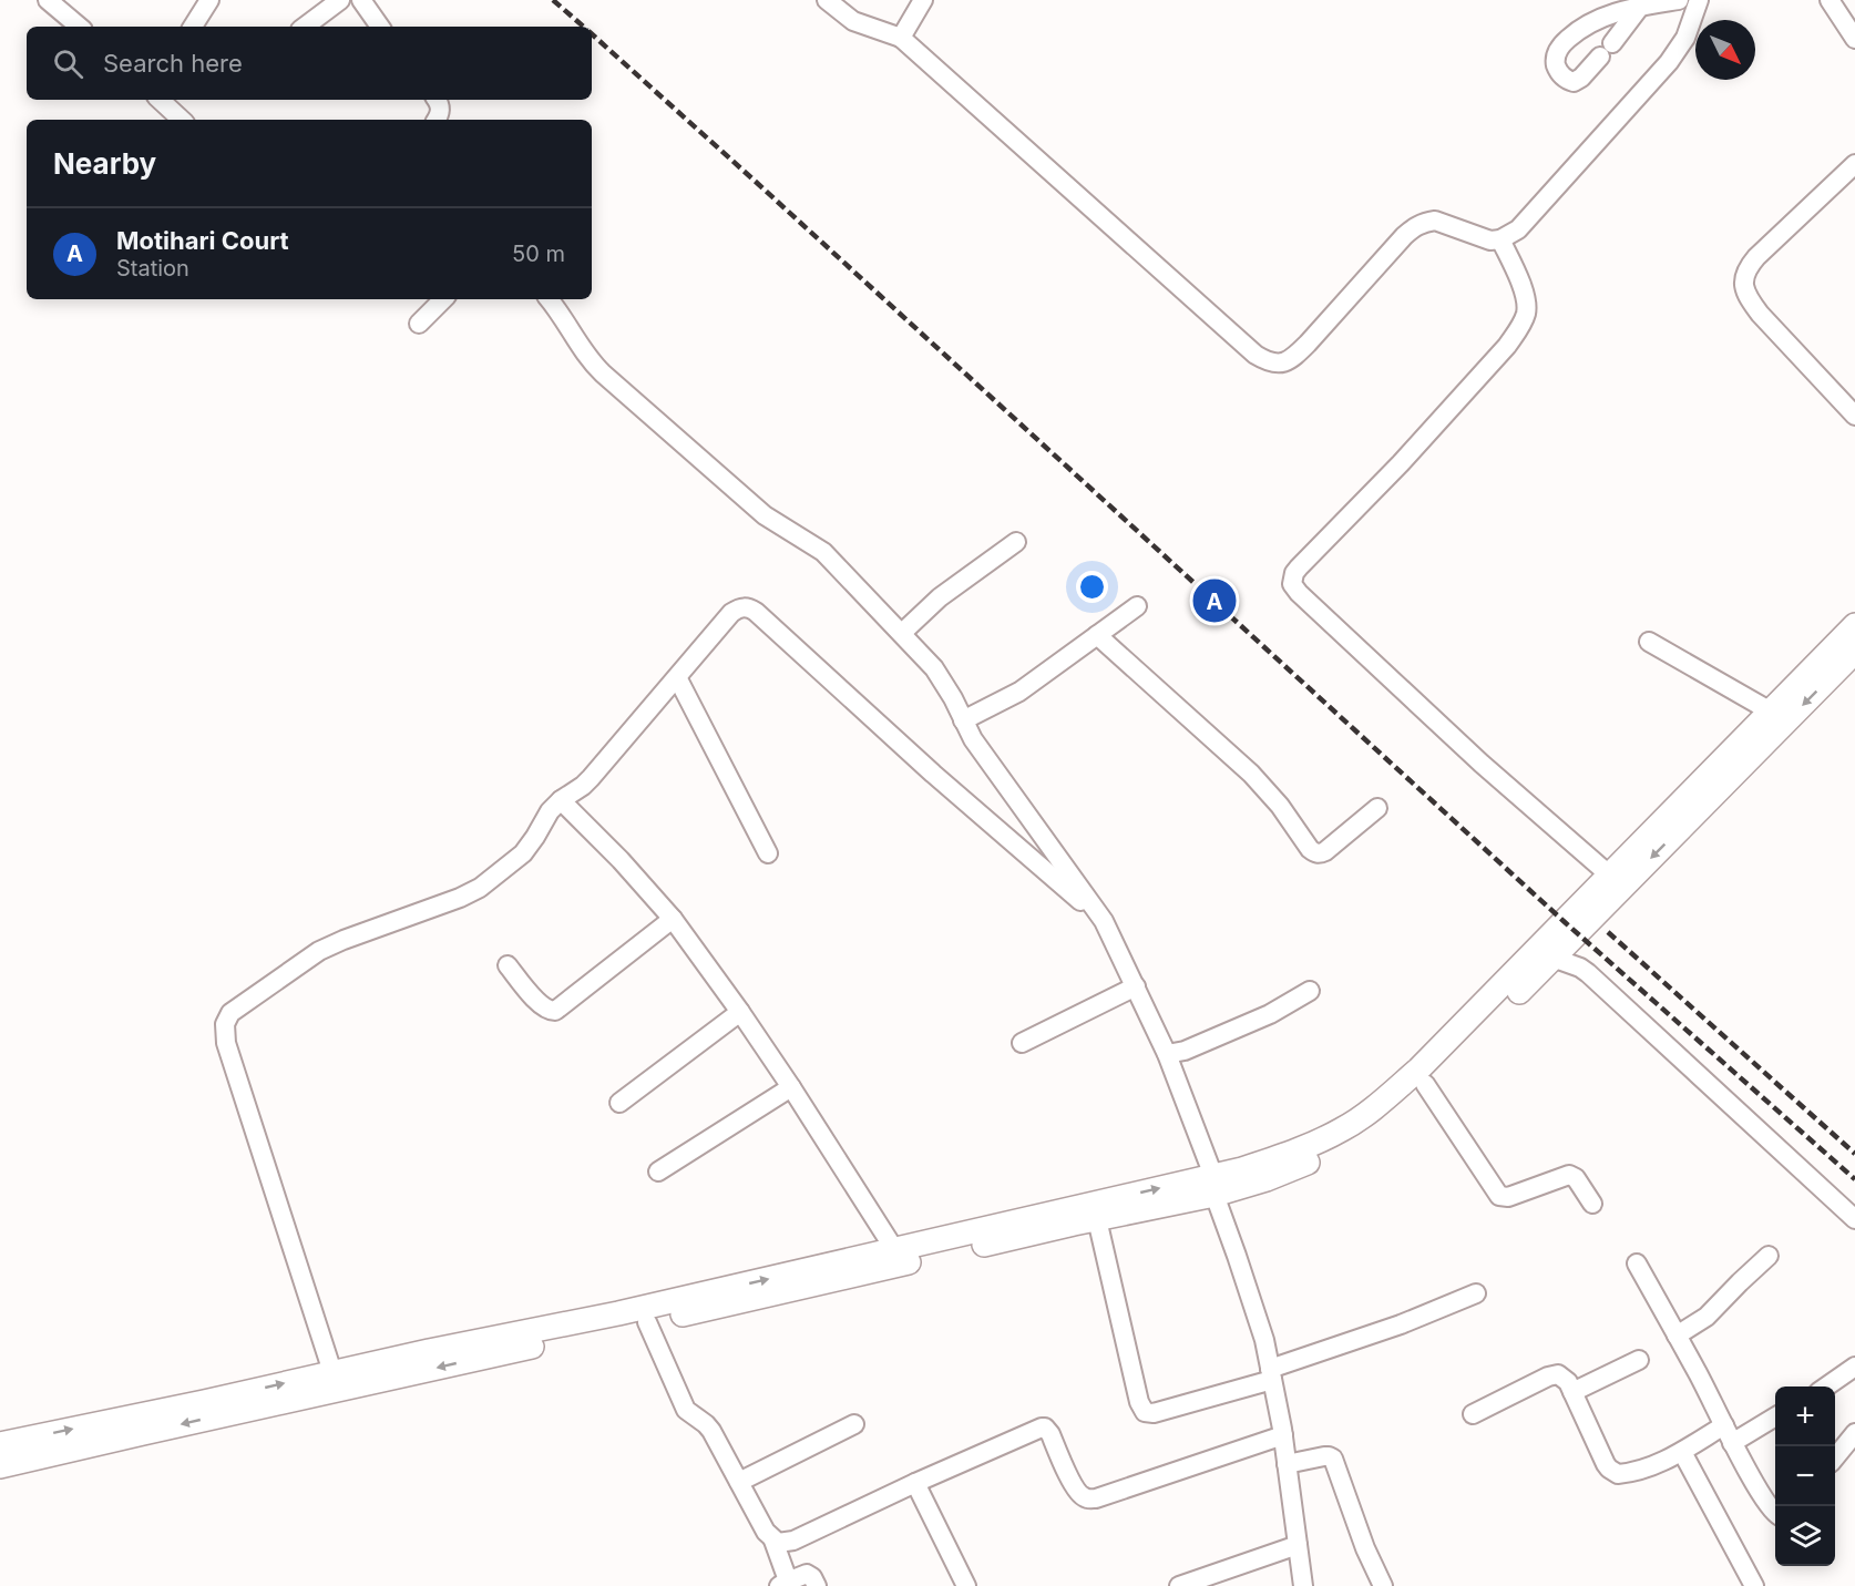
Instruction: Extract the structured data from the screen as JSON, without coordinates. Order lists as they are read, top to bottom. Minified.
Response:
{"north":"bottom right","page":{"search":"Search here","heading":"Nearby","list":[{"mark":"A","name":"Motihari Court","note":"Station","value":"50 m"}],"pins":"A","map_buttons":["+","−"]}}
